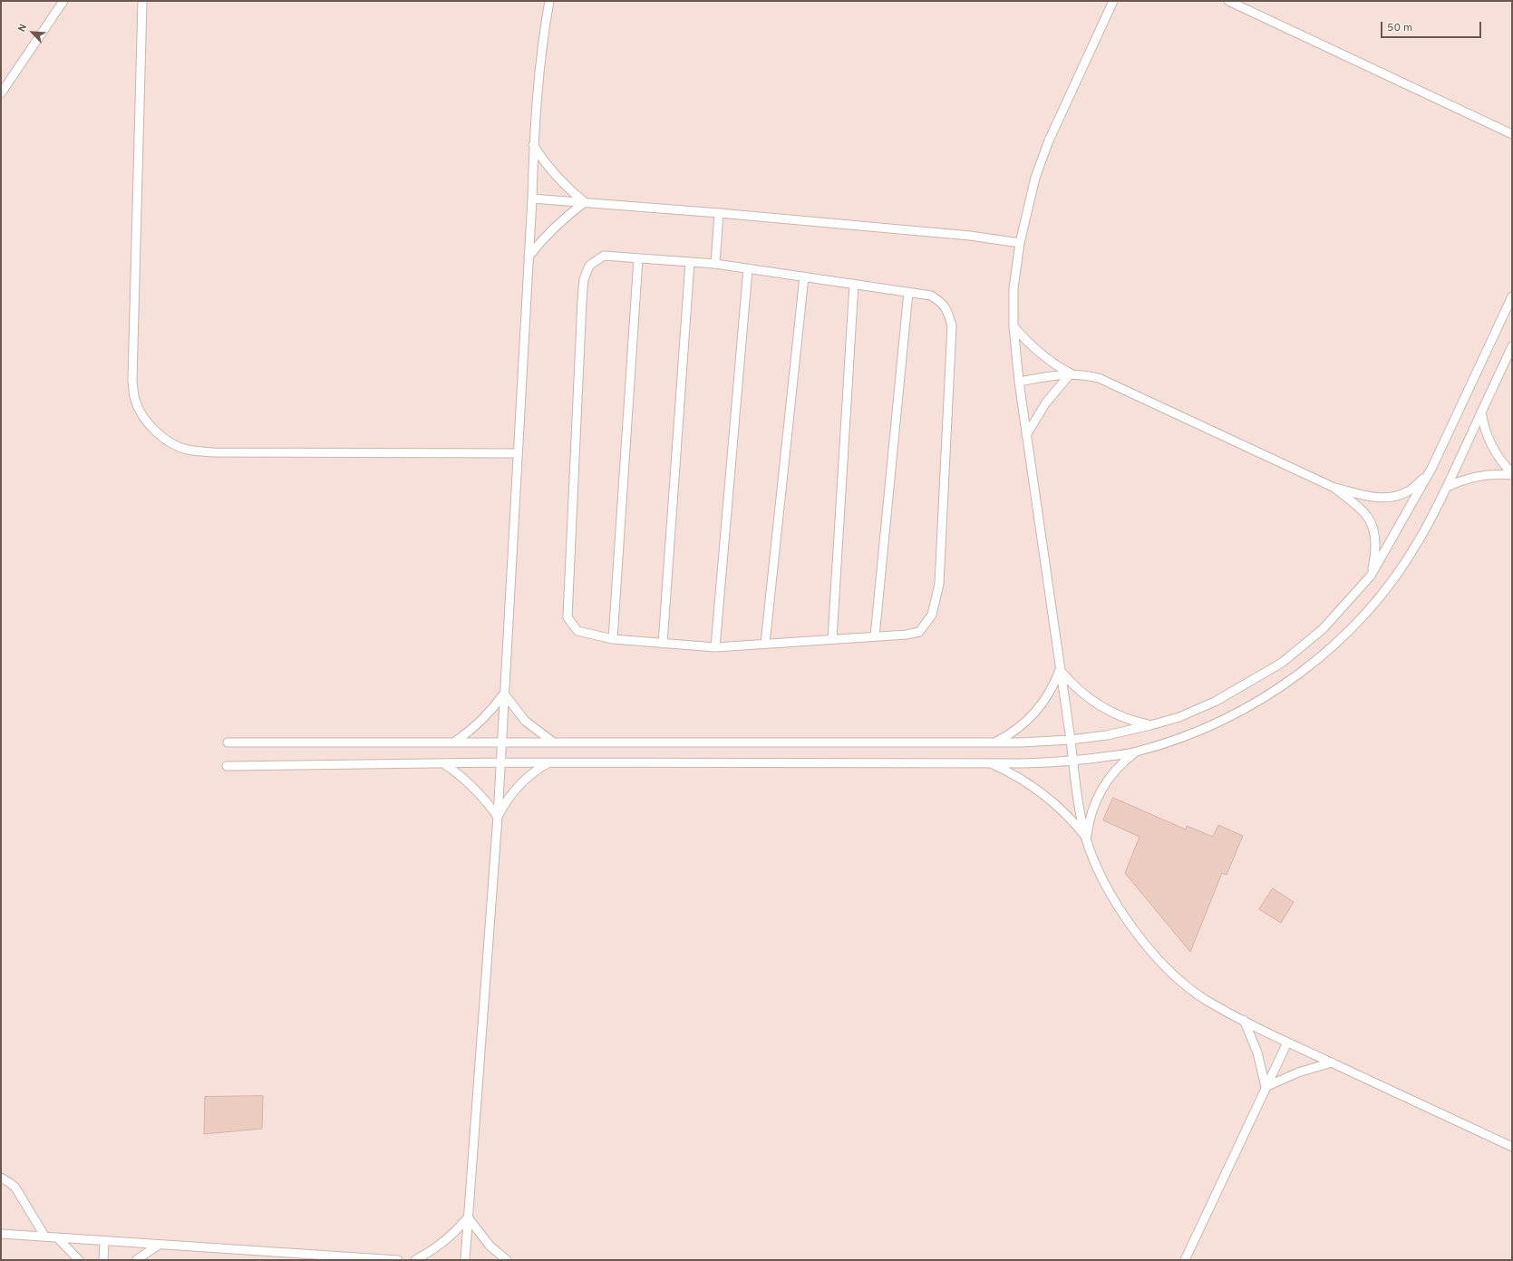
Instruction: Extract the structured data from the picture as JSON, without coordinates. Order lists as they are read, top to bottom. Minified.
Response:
{"scale_bar":"50 m","north":"top left"}
